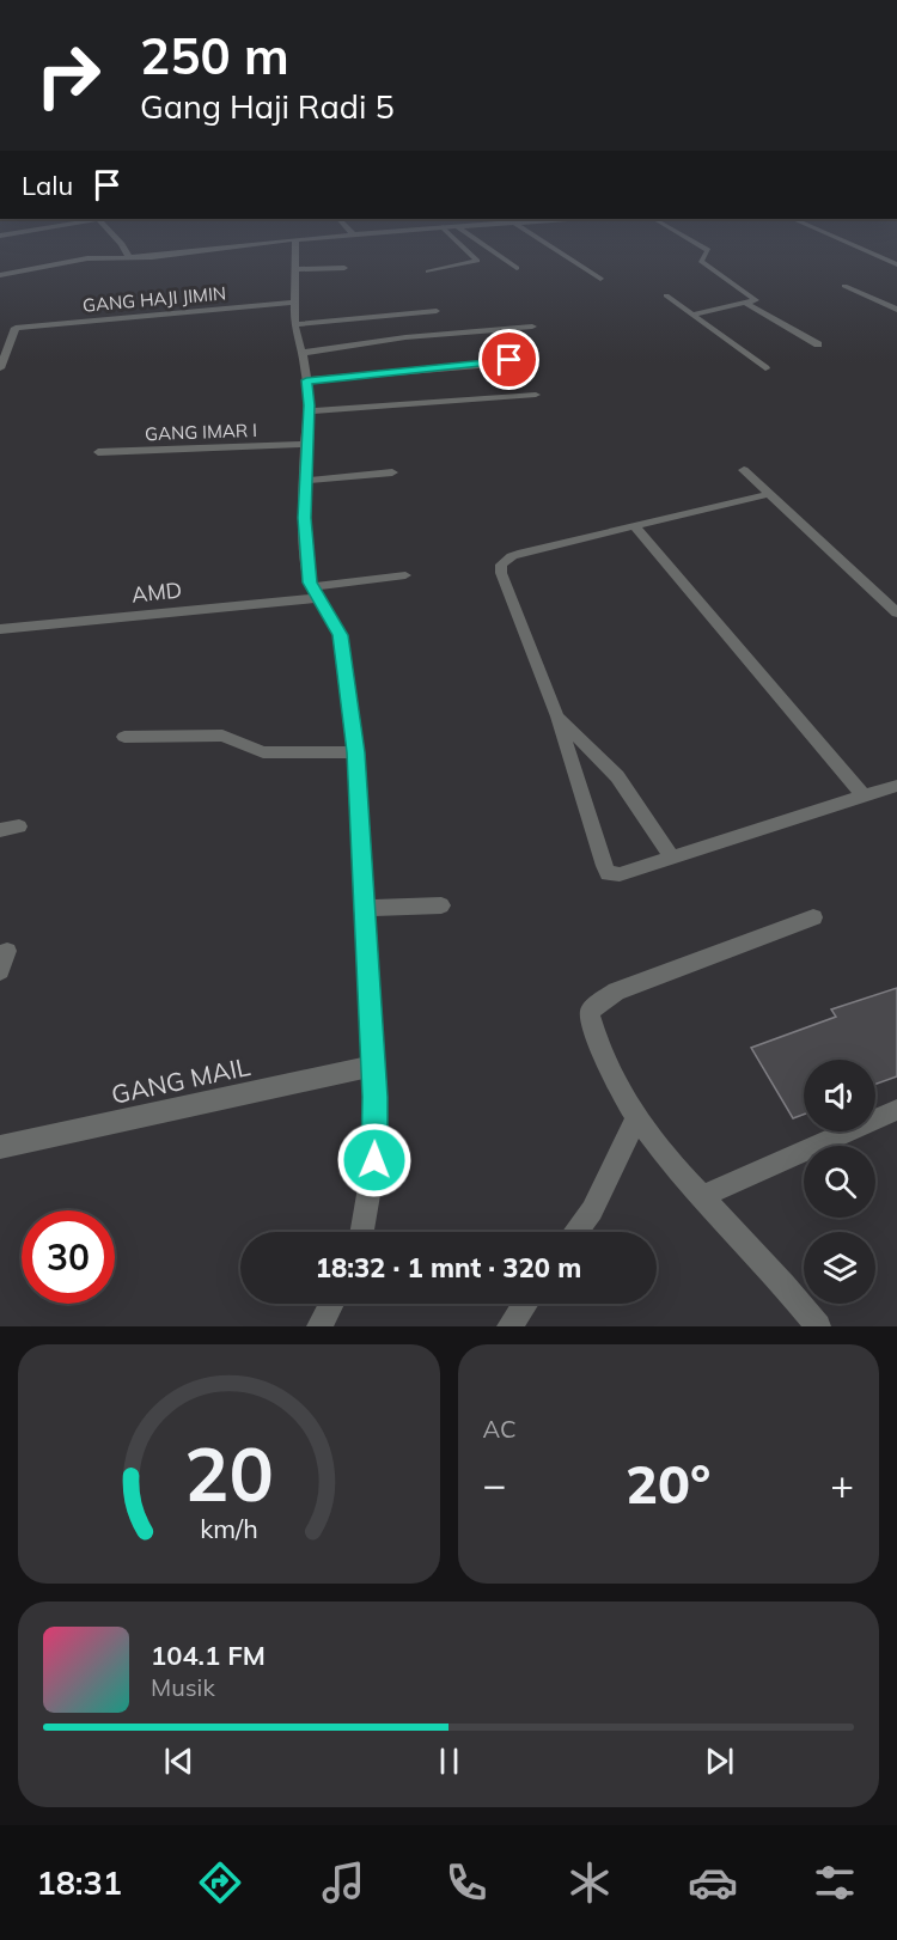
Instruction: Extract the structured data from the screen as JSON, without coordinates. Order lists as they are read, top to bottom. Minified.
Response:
{"streets":{"street":["GANG HAJI JIMIN","GANG IMAR I","AMD","GANG MAIL"]},"page":{"turn":["250 m","Gang Haji Radi 5"],"then":"Lalu","limit":"30","trip":"18:32 · 1 mnt · 320 m","tile":"AC","heat":["−","20°","+"],"song":["104.1 FM","Musik"],"tabs":"18:31","gauge":["20","km/h"]}}
